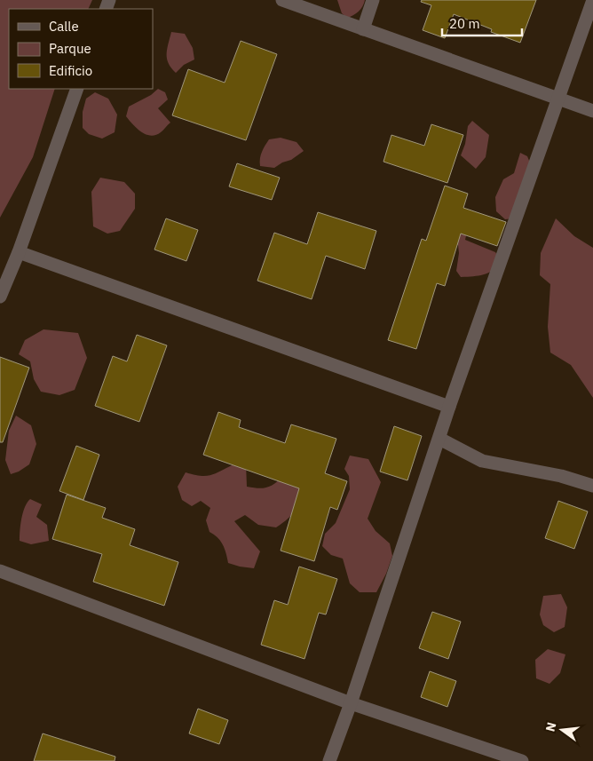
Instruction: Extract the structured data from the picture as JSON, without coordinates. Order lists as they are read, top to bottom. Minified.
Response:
{"legend":["Calle","Parque","Edificio"],"scale_bar":"20 m","north":"left"}
